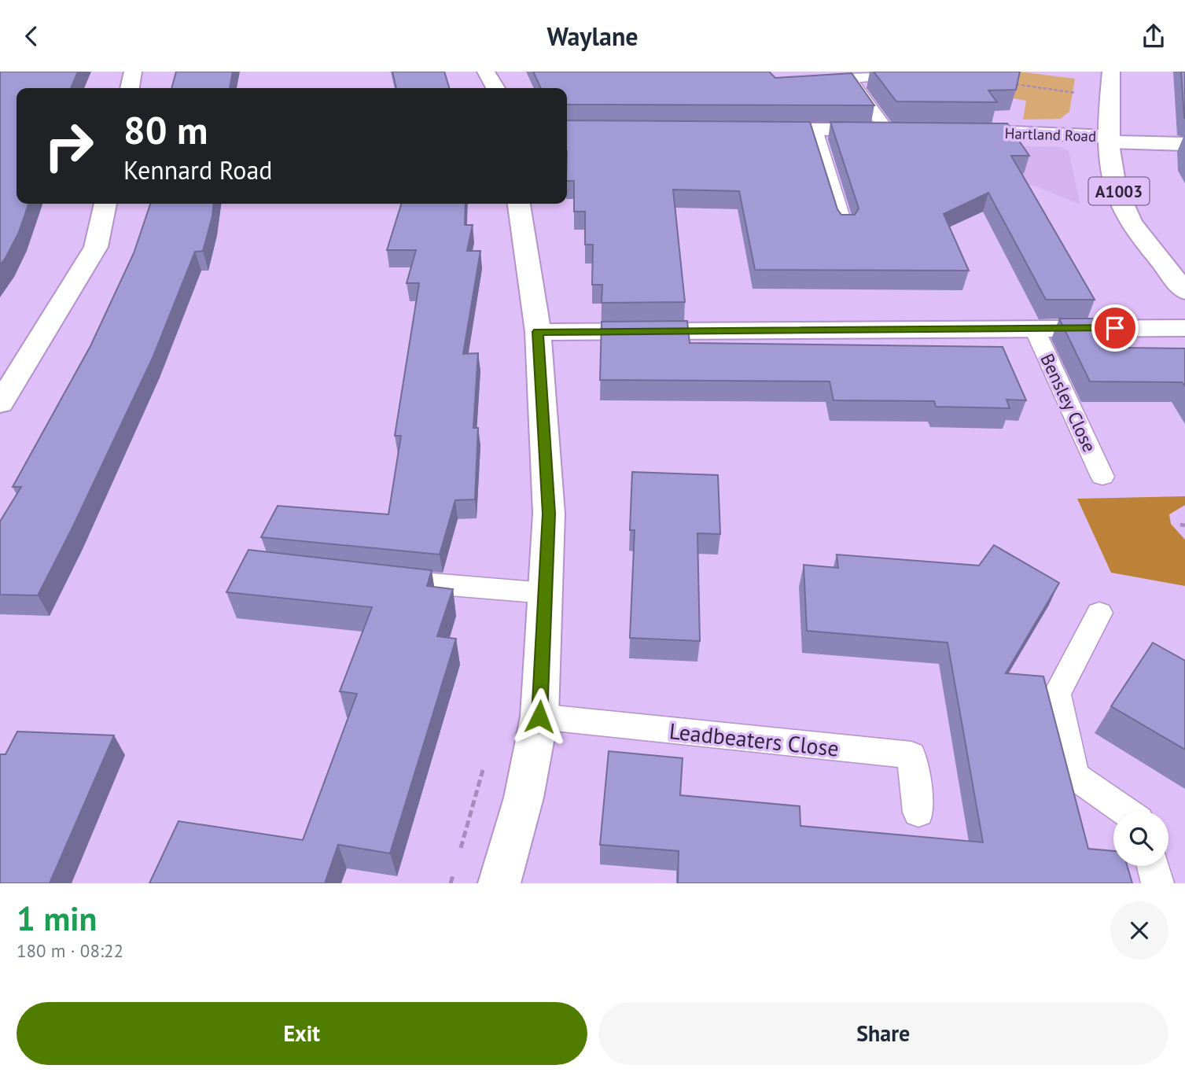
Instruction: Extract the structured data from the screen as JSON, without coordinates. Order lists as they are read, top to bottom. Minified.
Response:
{"streets":{"street":["Hartland Road","A1003"],"lane":["Bensley Close","Leadbeaters Close"]},"crossings":[["Hartland Road","A1003"]],"page":{"header":"Waylane","turn":["80 m","Kennard Road"],"heading":["1 min","180 m · 08:22"],"buttons":["Exit","Share"]}}
